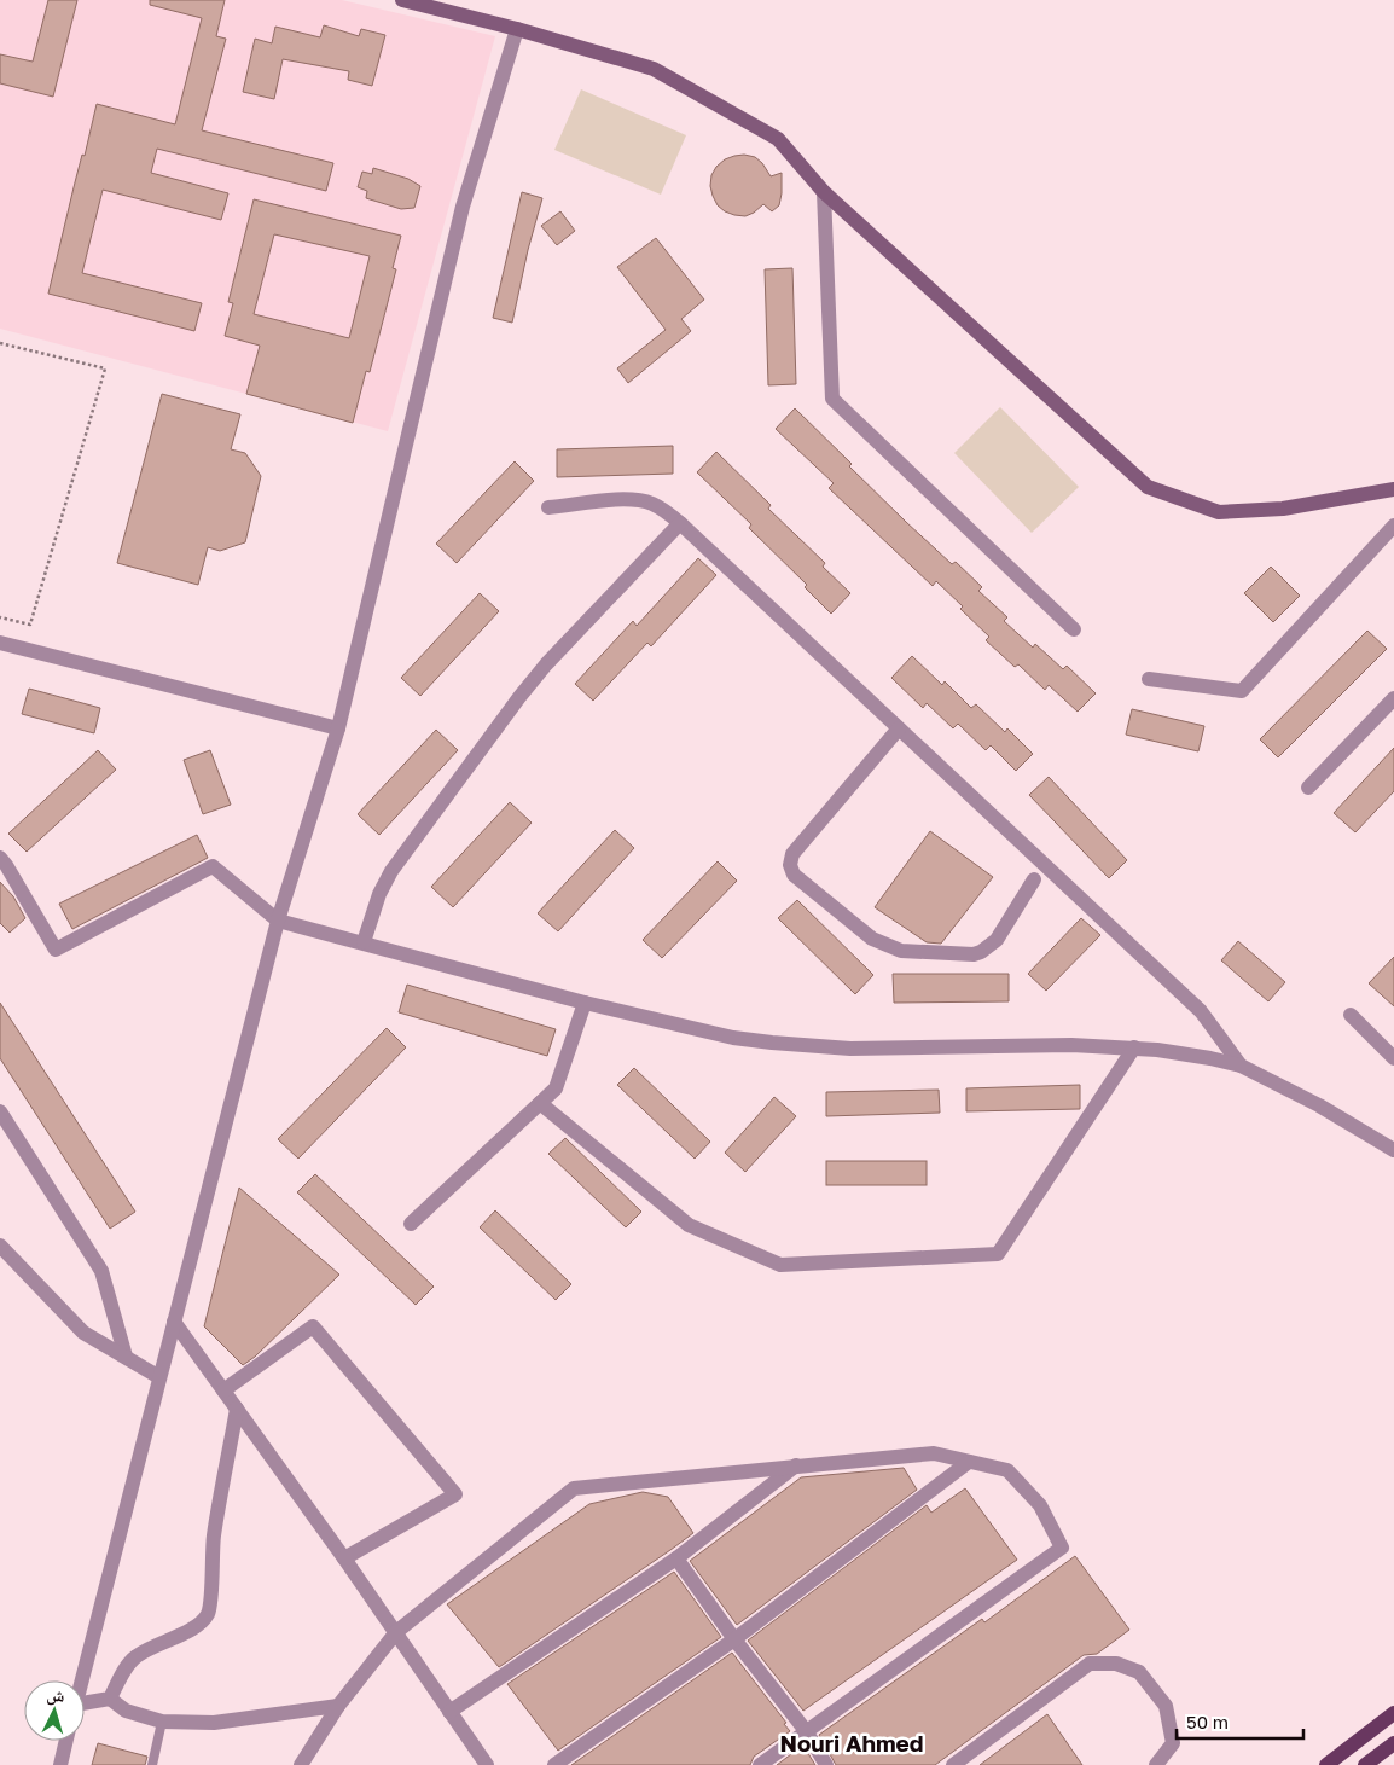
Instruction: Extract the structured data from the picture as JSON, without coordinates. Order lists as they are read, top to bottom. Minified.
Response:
{"districts":["Nouri Ahmed"],"scale_bar":"50 m","north":"top"}
